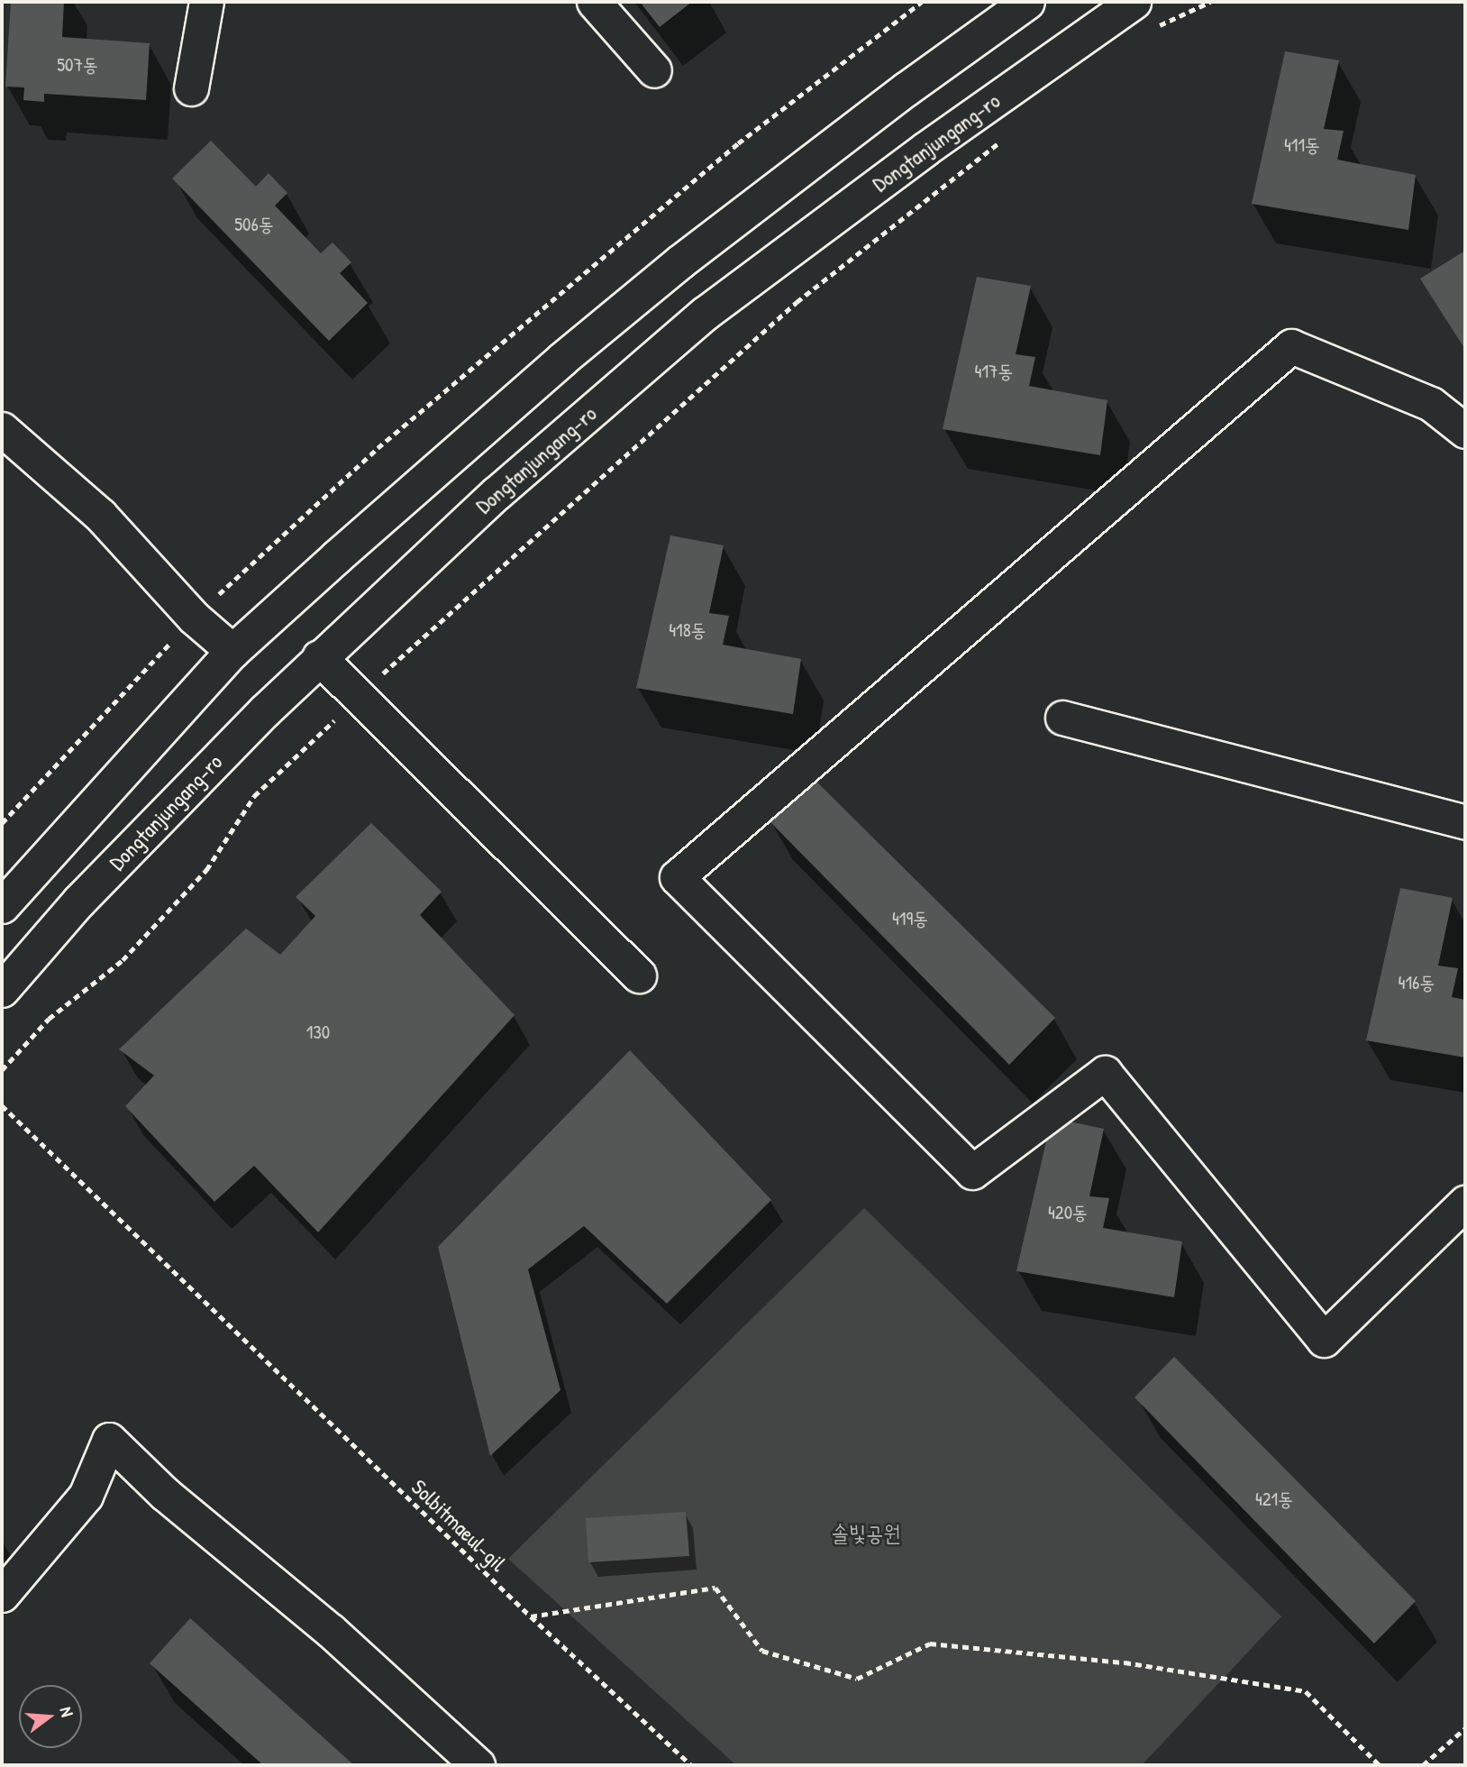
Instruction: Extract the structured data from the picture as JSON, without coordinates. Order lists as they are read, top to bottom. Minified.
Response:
{"streets":{"street":["Dongtanjungang-ro"],"path":["Solbitmaeul-gil"]},"parks":["솔빛공원"],"house_numbers":["507동","411동","506동","417동","418동","419동","416동","130","420동","421동"],"north":"right"}
